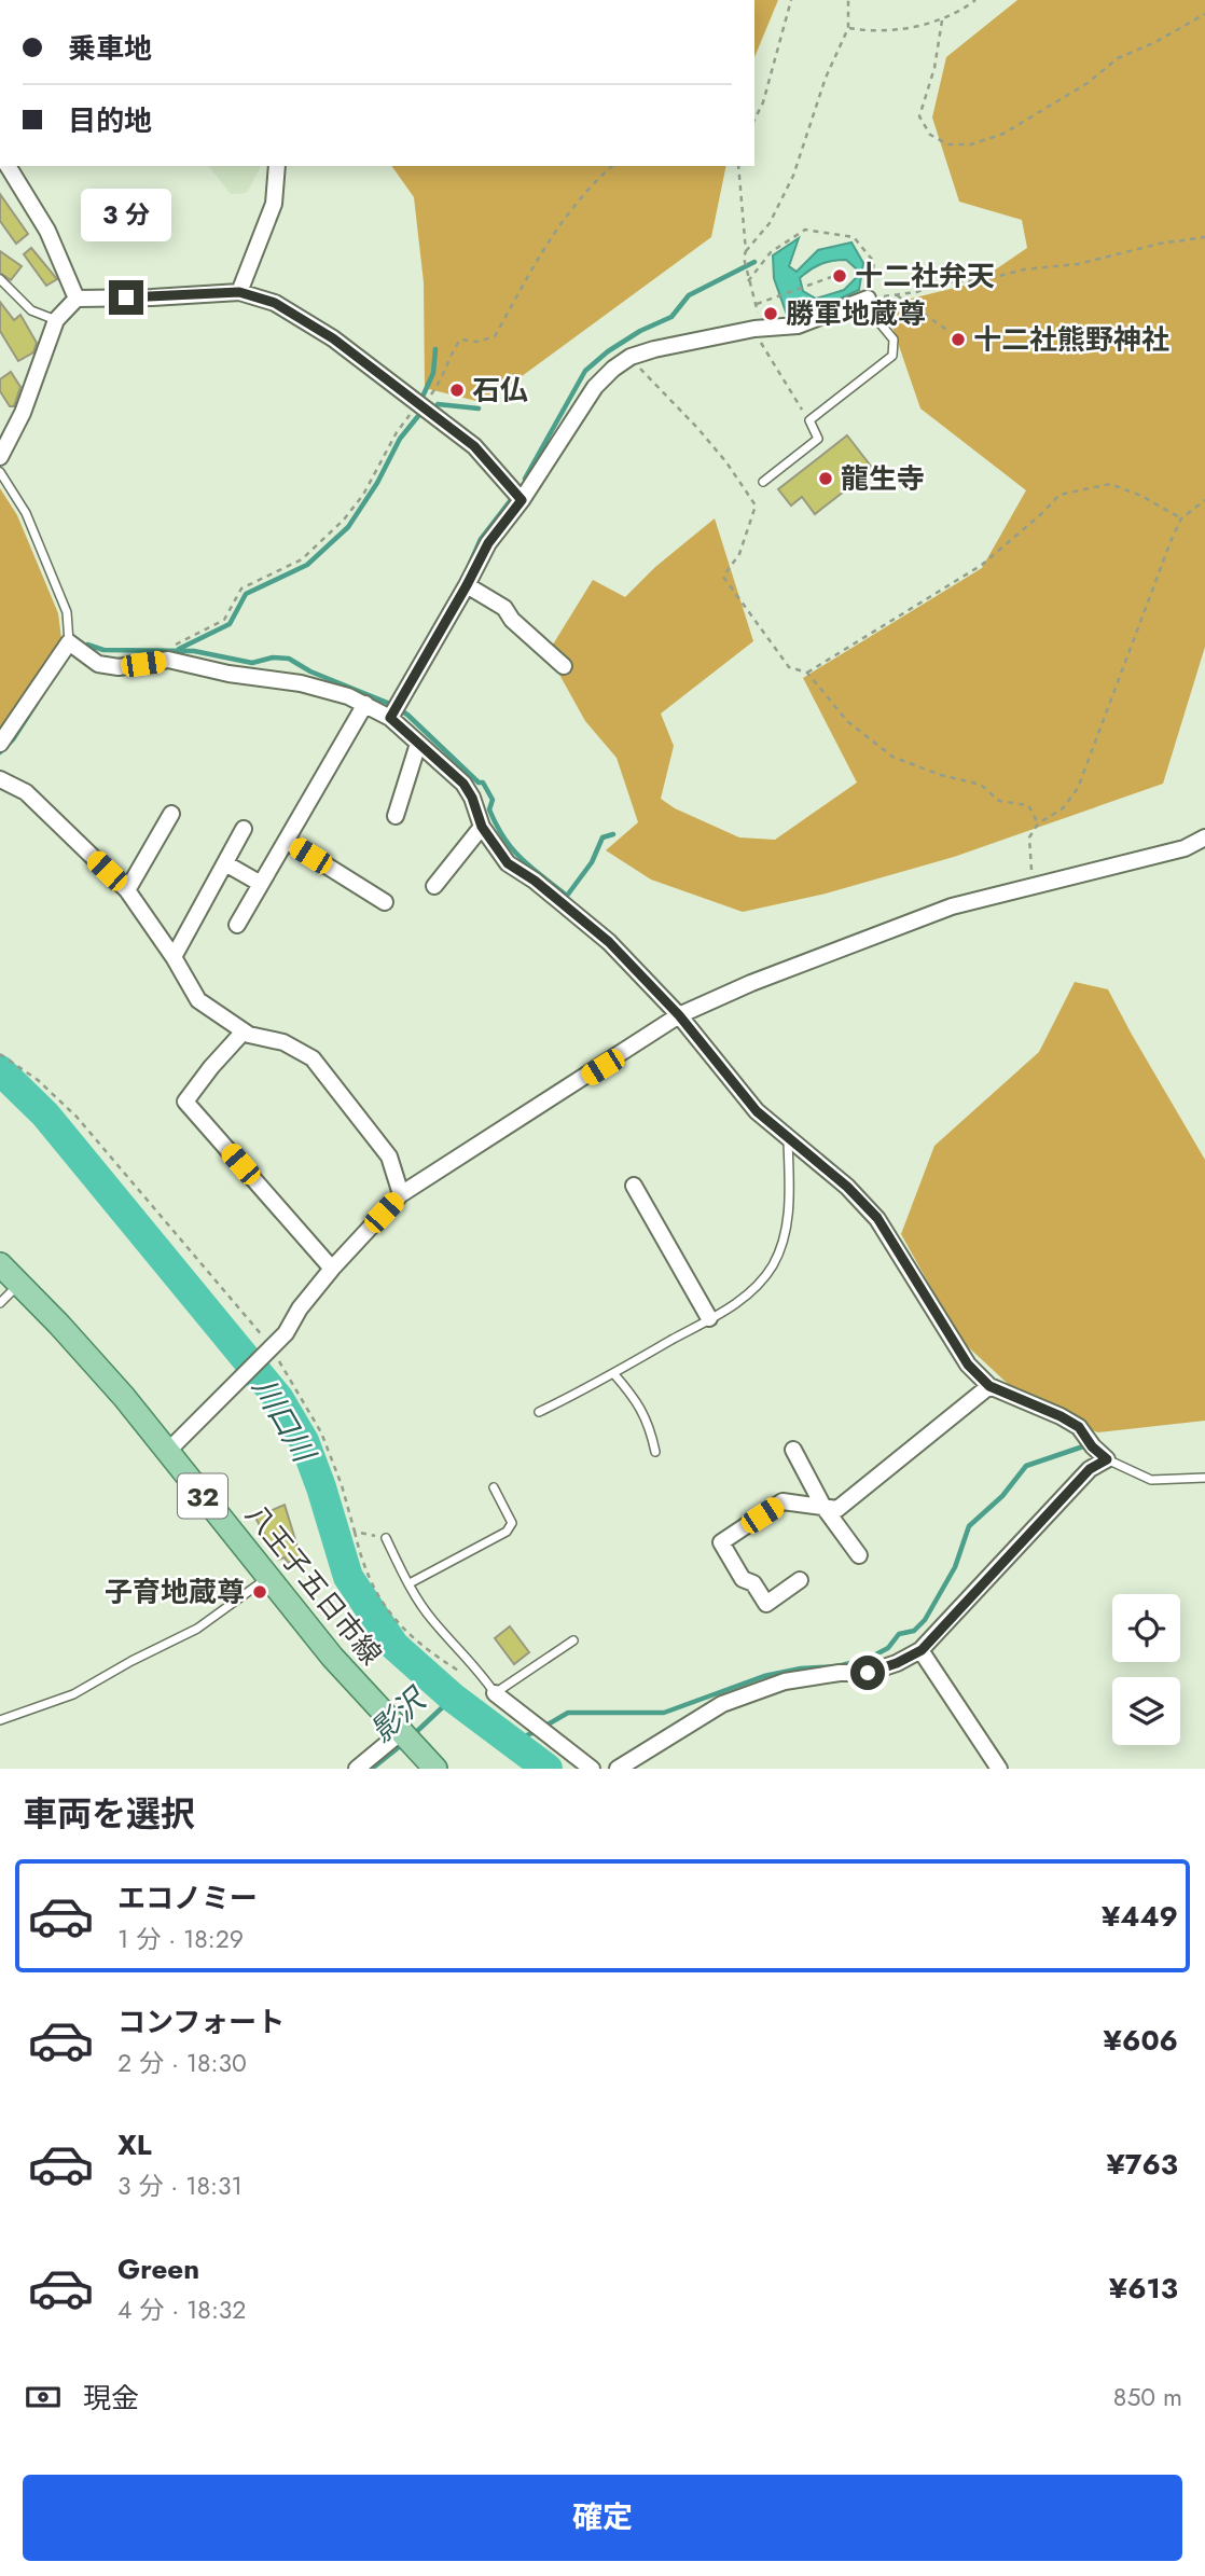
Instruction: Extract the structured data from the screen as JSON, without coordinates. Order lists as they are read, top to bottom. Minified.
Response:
{"streets":{"main road":["32","八王子五日市線"]},"water":["川口川","影沢"],"places":["十二社弁天","勝軍地蔵尊","十二社熊野神社","石仏","龍生寺","子育地蔵尊"],"page":{"banner":["乗車地","目的地"],"bubble":"3 分","heading":"車両を選択","list":[{"name":"エコノミー","note":"1 分 · 18:29","value":"¥449"},{"name":"コンフォート","note":"2 分 · 18:30","value":"¥606"},{"name":"XL","note":"3 分 · 18:31","value":"¥763"},{"name":"Green","note":"4 分 · 18:32","value":"¥613"}],"pay":["現金","850 m"],"buttons":"確定"}}
